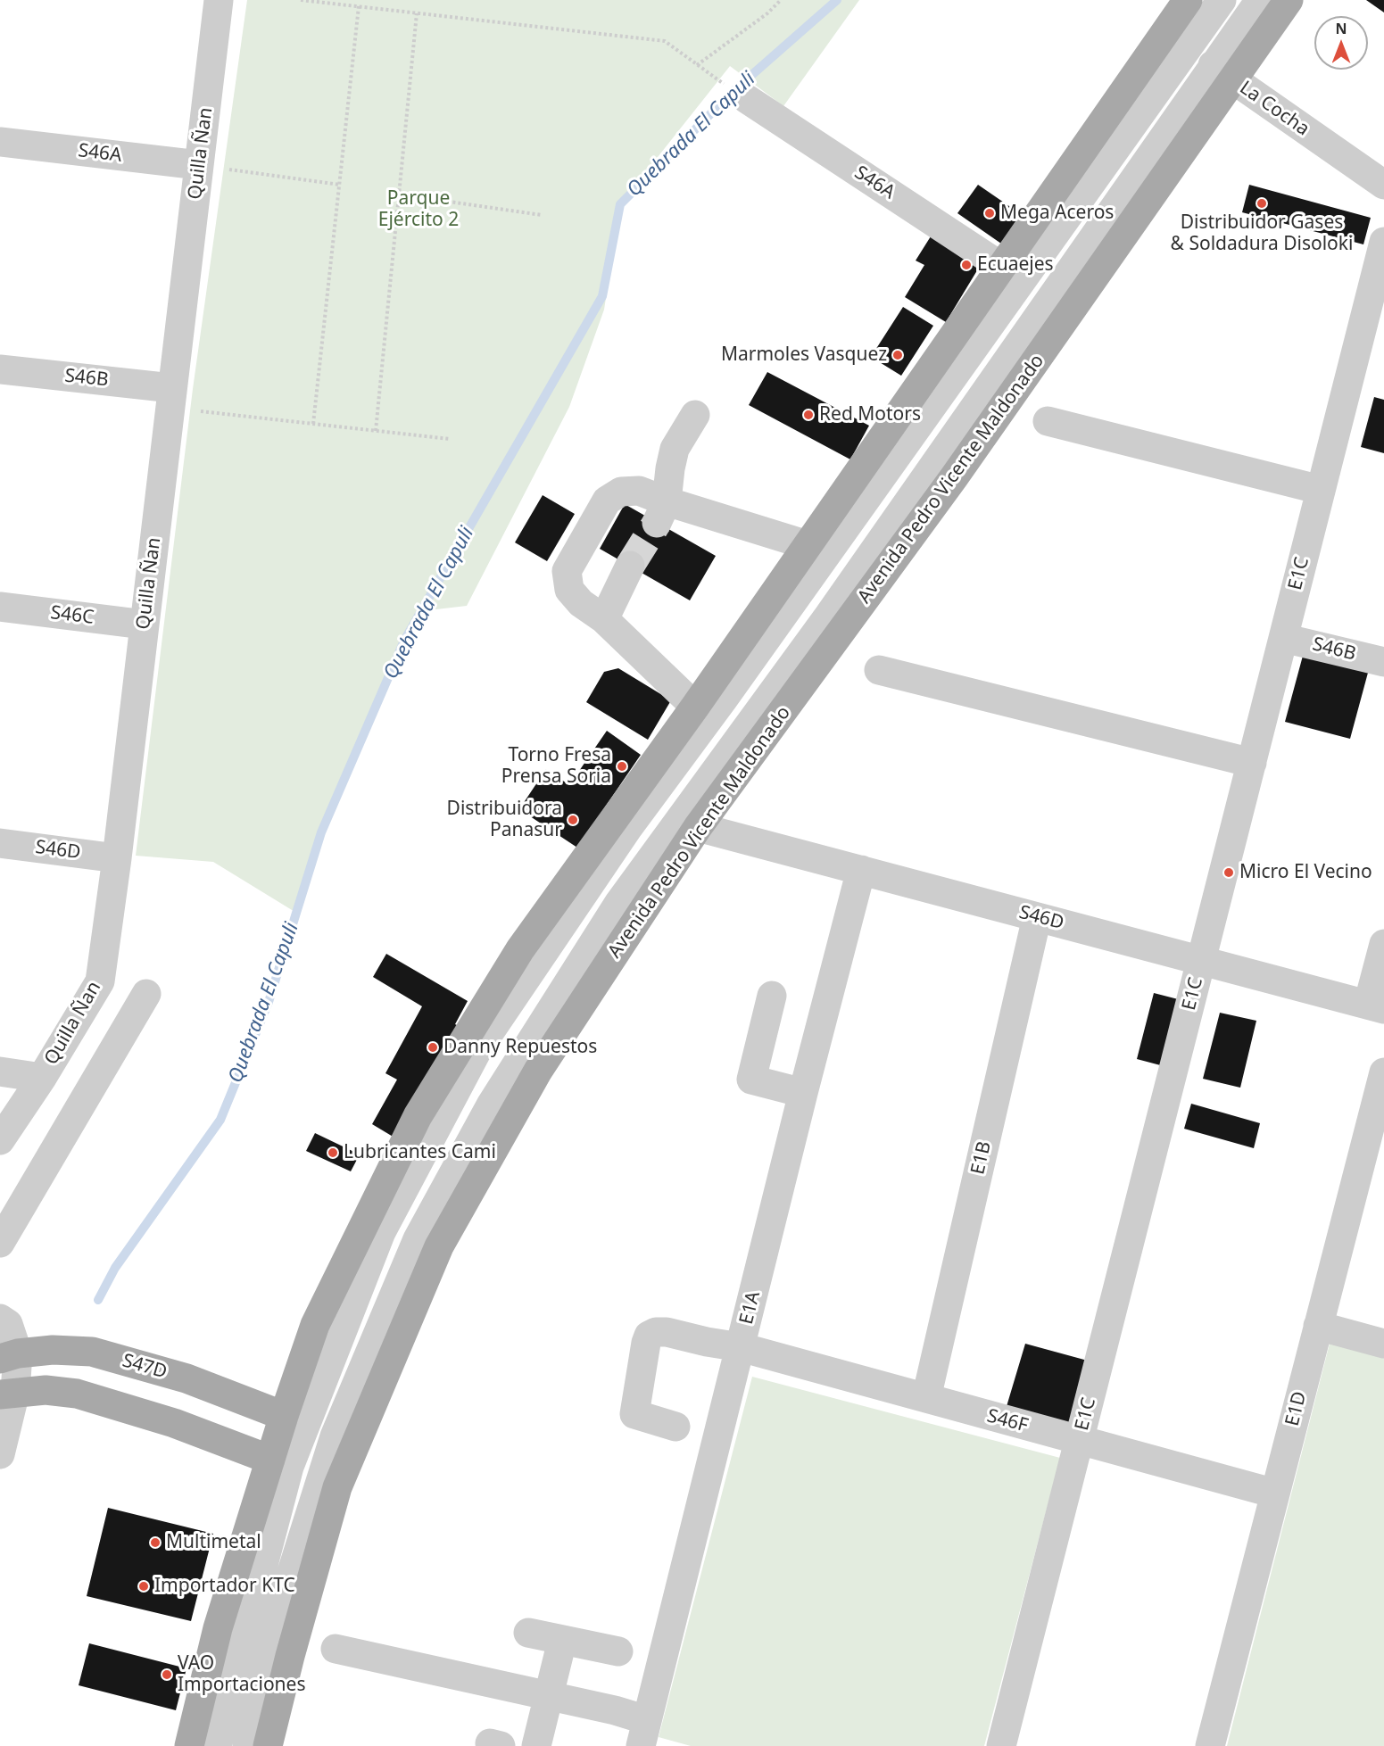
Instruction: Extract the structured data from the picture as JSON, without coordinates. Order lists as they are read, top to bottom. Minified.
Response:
{"streets":{"main road":["Avenida Pedro Vicente Maldonado","S47D"],"street":["La Cocha","S46A","Quilla Ñan","S46B","E1C","S46C","S46D","E1B","E1A","E1D","S46F"]},"crossings":[["La Cocha","Avenida Pedro Vicente Maldonado"],["S46A","Quilla Ñan"],["Quilla Ñan","S46B"],["Quilla Ñan","S46C"],["Quilla Ñan","S46D"],["S46B","E1C"],["Avenida Pedro Vicente Maldonado","S46D"],["E1C","S46D"],["E1C","S46F"],["S46D","E1B"],["S46D","E1A"],["E1B","S46F"],["E1A","S46F"],["E1D","S46F"]],"water":["Quebrada El Capuli"],"parks":["Parque Ejército 2"],"places":["Distribuidor Gases & Soldadura Disoloki","Mega Aceros","Ecuaejes","Marmoles Vasquez","Red Motors","Torno Fresa Prensa Soria","Distribuidora Panasur","Micro El Vecino","Danny Repuestos","Lubricantes Cami","Multimetal","Importador KTC","VAO Importaciones"],"north":"top"}
